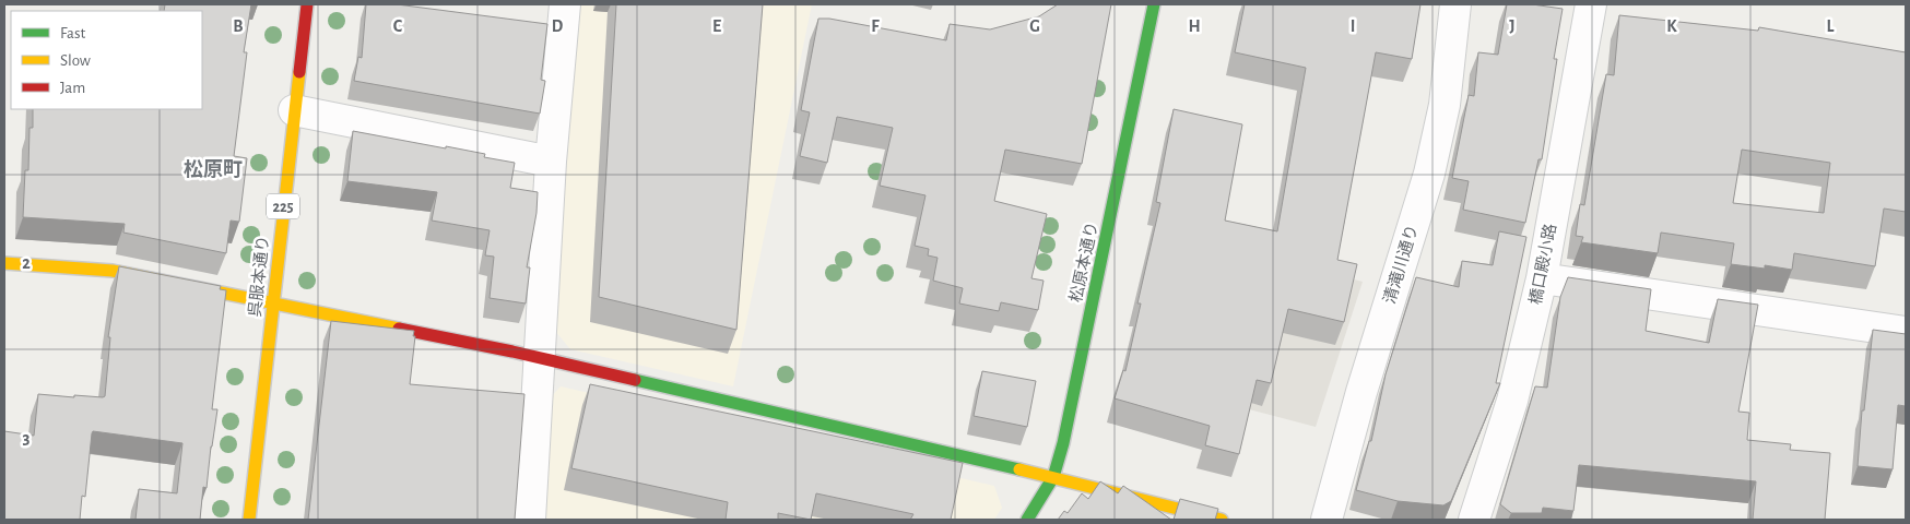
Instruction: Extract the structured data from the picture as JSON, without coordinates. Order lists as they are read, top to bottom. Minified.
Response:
{"streets":{"main road":["225","松原本通り","呉服本通り"],"street":["清滝川通り","橋口殿小路"]},"districts":["松原町"],"legend":["Fast","Slow","Jam"],"grid":{"columns":["B","C","D","E","F","G","H","I","J","K","L"],"rows":["2","3"]}}
